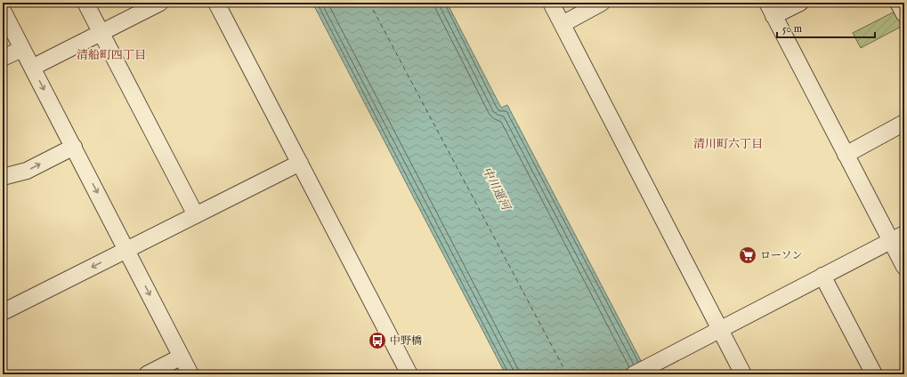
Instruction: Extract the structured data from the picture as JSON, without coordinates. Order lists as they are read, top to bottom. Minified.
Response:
{"districts":["清船町四丁目","清川町六丁目"],"water":["中川運河"],"places":{"supermarket":["ローソン"],"bus stop":["中野橋"]},"scale_bar":"50 m"}
